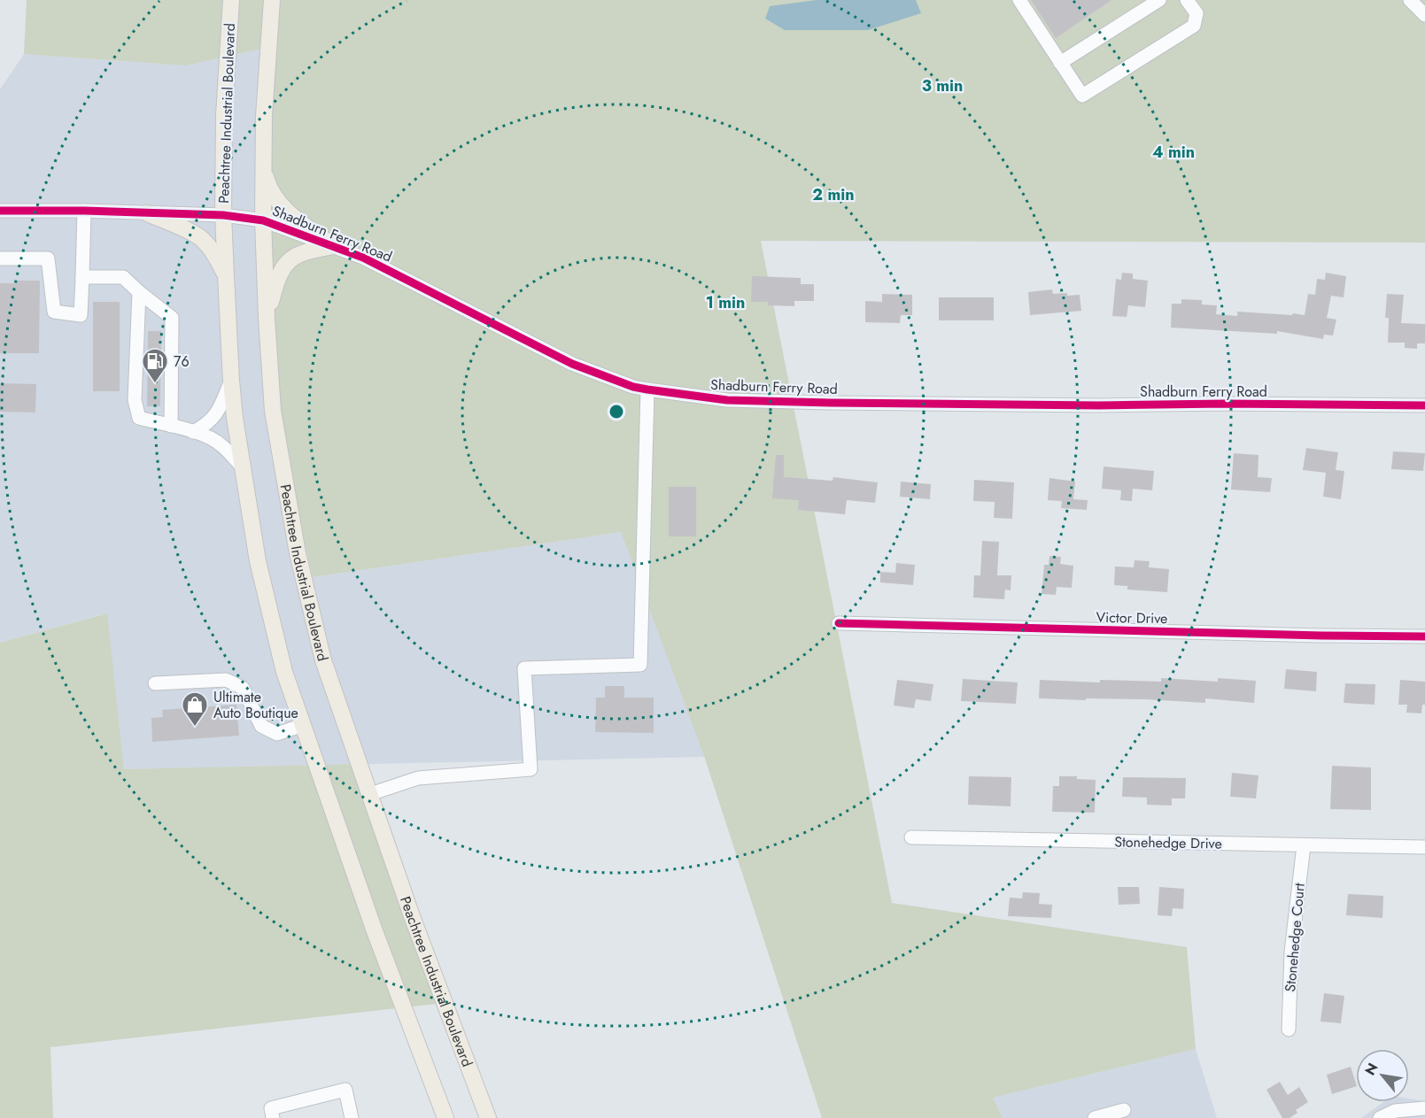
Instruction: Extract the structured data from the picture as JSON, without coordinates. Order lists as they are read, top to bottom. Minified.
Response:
{"streets":{"main road":["Peachtree Industrial Boulevard"],"street":["Shadburn Ferry Road","Victor Drive","Stonehedge Drive","Stonehedge Court"]},"crossings":[["Peachtree Industrial Boulevard","Shadburn Ferry Road"],["Stonehedge Drive","Stonehedge Court"]],"places":{"fuel station":["76"],"shop":["Ultimate Auto Boutique"]},"north":"top left","rings":["3 min","4 min","2 min","1 min"]}
